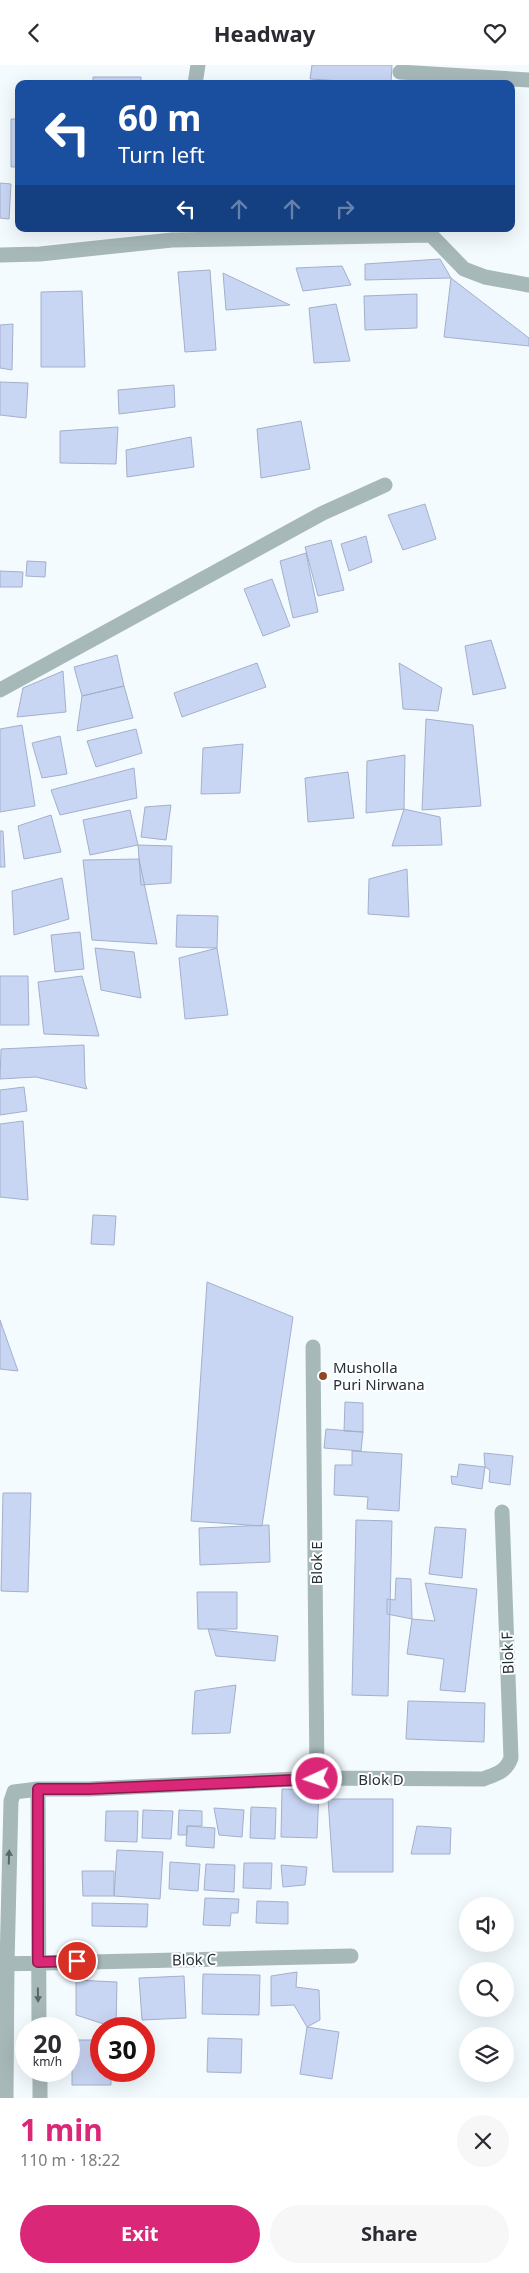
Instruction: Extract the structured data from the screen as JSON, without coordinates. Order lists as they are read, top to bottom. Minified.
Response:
{"streets":{"street":["Blok E","Blok F","Blok D","Blok C"]},"crossings":[["Blok E","Blok D"],["Blok F","Blok D"],["Blok D","Blok C"]],"places":["Musholla Puri Nirwana"],"page":{"header":"Headway","turn":["60 m","Turn left"],"speed":"20 km/h","limit":"30","heading":["1 min","110 m · 18:22"],"buttons":["Exit","Share"]}}
